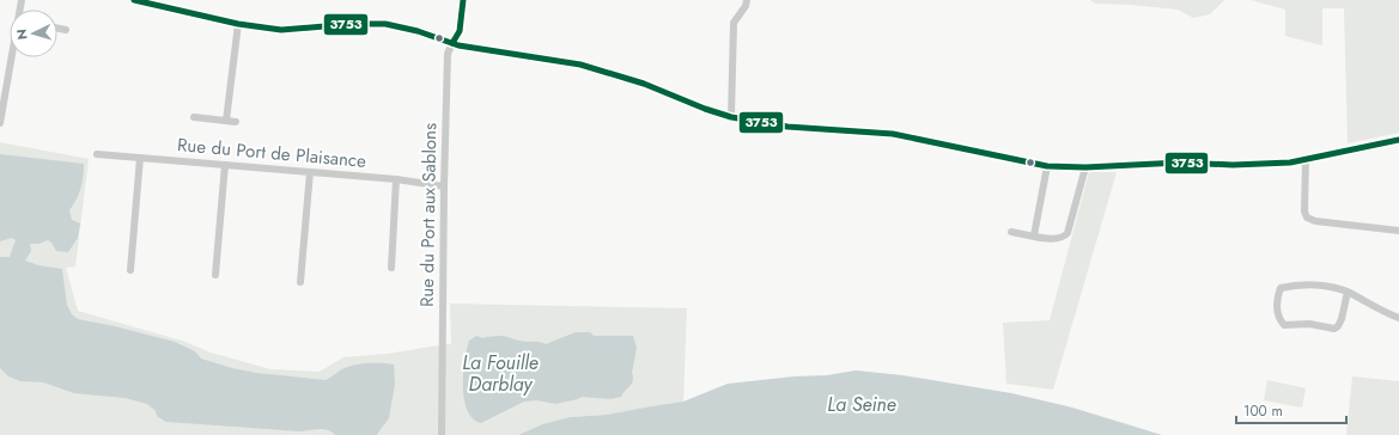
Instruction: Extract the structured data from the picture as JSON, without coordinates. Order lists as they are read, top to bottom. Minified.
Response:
{"streets":{"street":["Rue du Port de Plaisance","Rue du Port aux Sablons"]},"crossings":[["Rue du Port de Plaisance","Rue du Port aux Sablons"]],"water":["La Fouille Darblay","La Seine"],"lines":["transit line 3753"],"scale_bar":"100 m","north":"left"}
